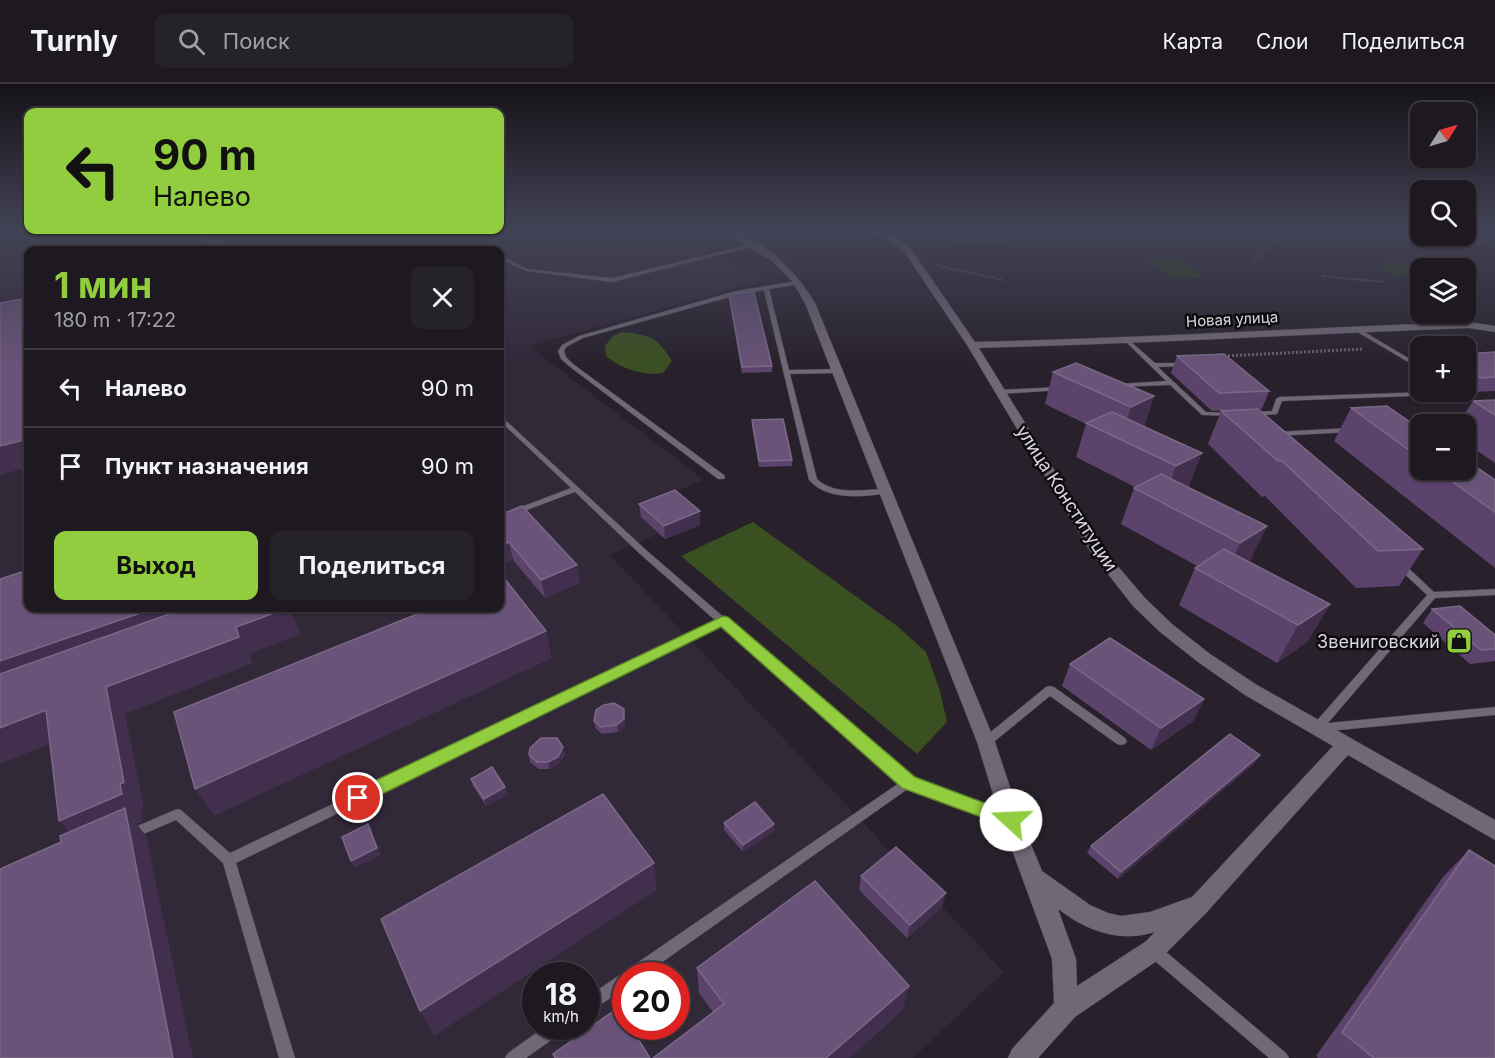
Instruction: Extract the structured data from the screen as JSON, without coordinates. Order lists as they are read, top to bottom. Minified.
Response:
{"streets":{"street":["Новая улица","улица Конституции"]},"crossings":[["Новая улица","улица Конституции"]],"places":{"shop":["Звениговский"]},"north":"top right","page":{"header":"Turnly","search":"Поиск","nav":["Карта","Слои","Поделиться"],"map_buttons":["+","−"],"turn":["90 m","Налево"],"heading":["1 мин","180 m · 17:22"],"list":[{"name":"Налево","value":"90 m"},{"name":"Пункт назначения","value":"90 m"}],"buttons":["Выход","Поделиться"],"speed":"18 km/h","limit":"20"}}
